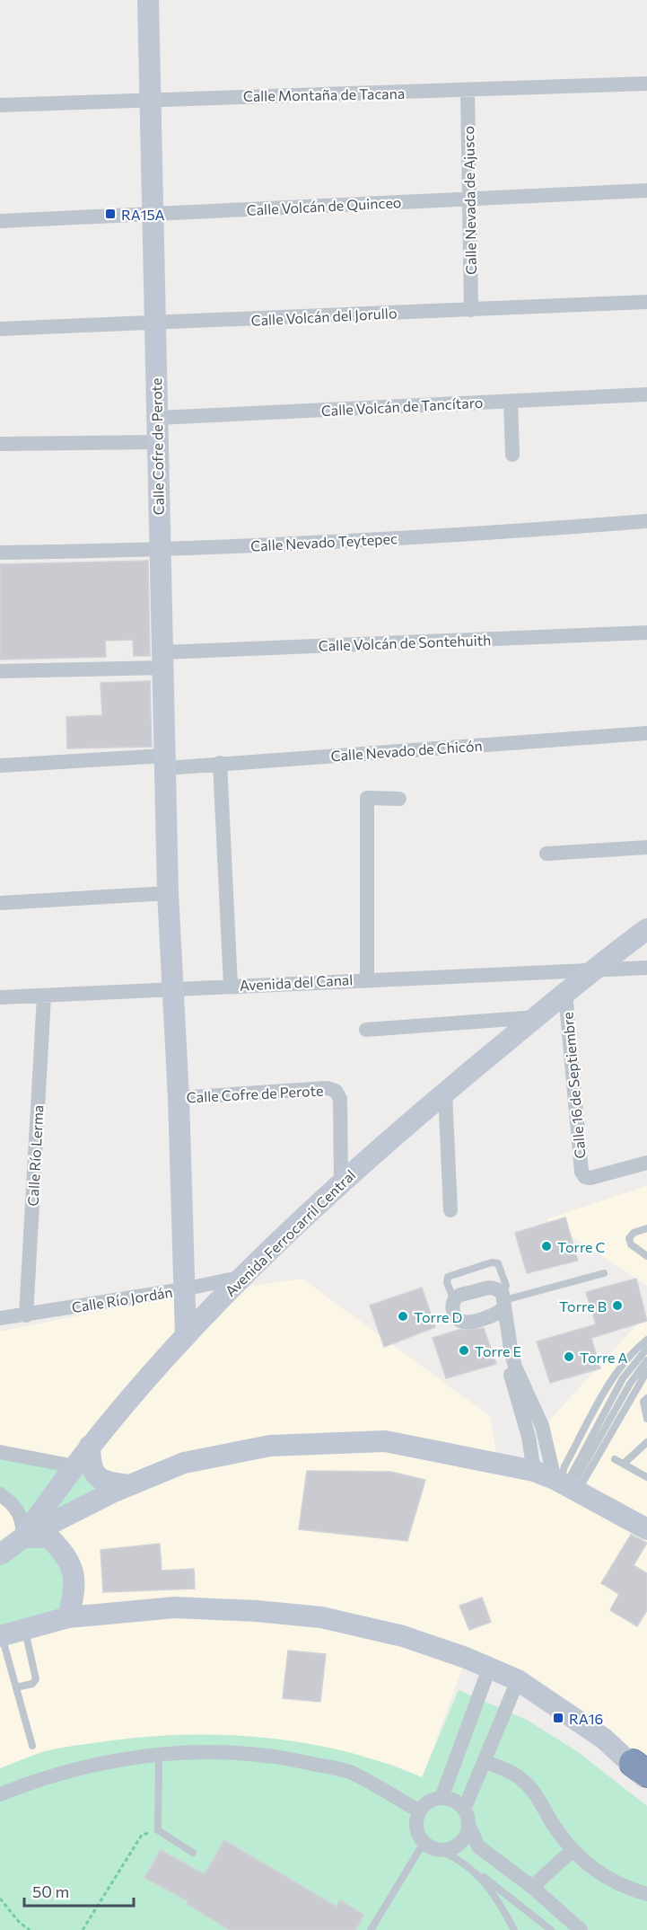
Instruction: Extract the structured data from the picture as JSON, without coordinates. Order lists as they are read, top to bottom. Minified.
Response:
{"streets":{"street":["Calle Montaña de Tacana","Calle Nevada de Ajusco","Calle Volcán de Quinceo","Calle Volcán del Jorullo","Calle Volcán de Tancítaro","Calle Cofre de Perote","Calle Nevado Teytepec","Calle Volcán de Sontehuith","Calle Nevado de Chicón","Avenida del Canal","Calle 16 de Septiembre","Calle Río Lerma","Avenida Ferrocarril Central","Calle Río Jordán"]},"crossings":[["Calle Montaña de Tacana","Calle Nevada de Ajusco"],["Calle Montaña de Tacana","Calle Cofre de Perote"],["Calle Nevada de Ajusco","Calle Volcán de Quinceo"],["Calle Nevada de Ajusco","Calle Volcán del Jorullo"],["Calle Volcán de Quinceo","Calle Cofre de Perote"],["Calle Volcán del Jorullo","Calle Cofre de Perote"],["Calle Volcán de Tancítaro","Calle Cofre de Perote"],["Calle Cofre de Perote","Calle Nevado Teytepec"],["Calle Cofre de Perote","Calle Volcán de Sontehuith"],["Calle Cofre de Perote","Calle Nevado de Chicón"],["Calle Cofre de Perote","Avenida del Canal"],["Calle Cofre de Perote","Avenida Ferrocarril Central"],["Calle Cofre de Perote","Calle Río Jordán"],["Avenida del Canal","Calle Río Lerma"],["Avenida del Canal","Avenida Ferrocarril Central"],["Calle 16 de Septiembre","Avenida Ferrocarril Central"],["Calle Río Lerma","Calle Río Jordán"],["Avenida Ferrocarril Central","Calle Río Jordán"]],"places":{"transit":["RA15A","RA16"],"other":["Torre C","Torre B","Torre D","Torre E","Torre A"]},"scale_bar":"50 m"}
